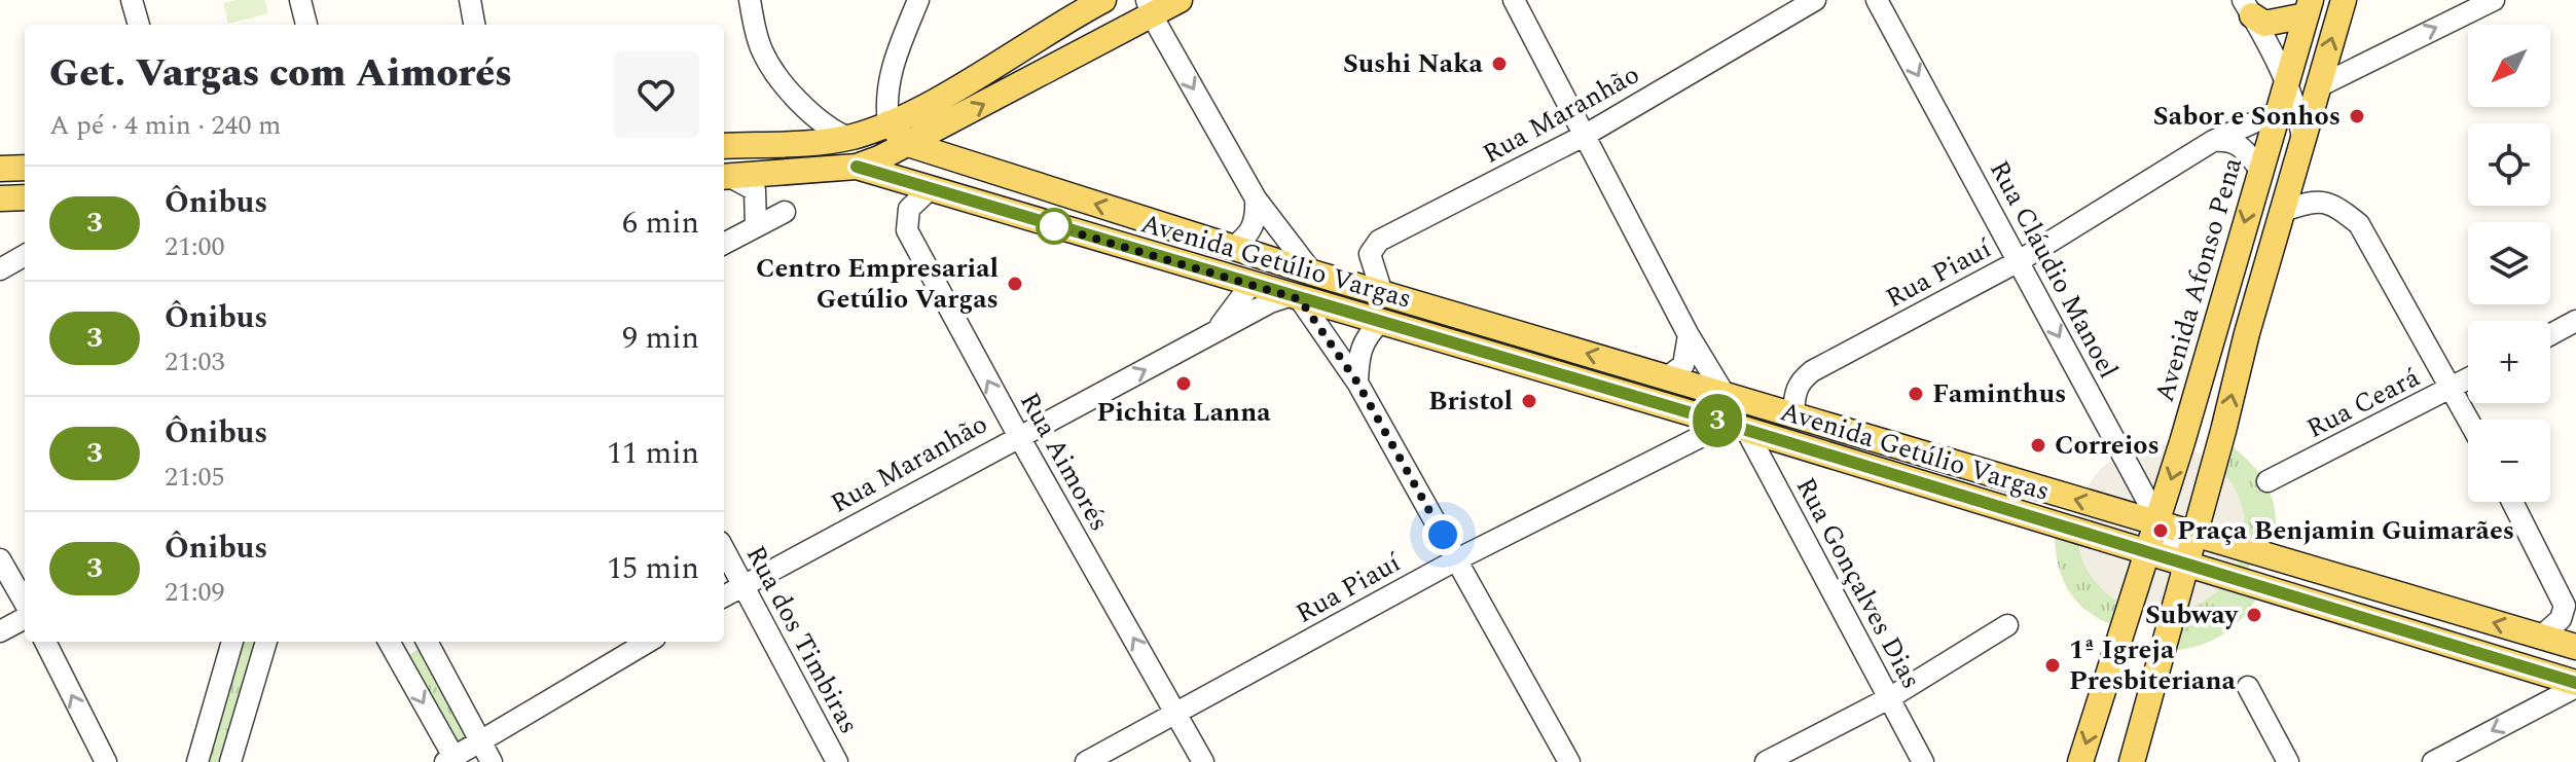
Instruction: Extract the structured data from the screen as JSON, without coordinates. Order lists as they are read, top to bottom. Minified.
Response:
{"streets":{"main road":["Avenida Getúlio Vargas","Avenida Afonso Pena"],"street":["Rua Maranhão","Rua Cláudio Manoel","Rua Piauí","Rua Ceará","Rua Aimorés","Rua Gonçalves Dias","Rua dos Timbiras"]},"crossings":[["Rua Maranhão","Avenida Getúlio Vargas"],["Rua Maranhão","Rua Aimorés"],["Rua Maranhão","Rua dos Timbiras"],["Avenida Getúlio Vargas","Rua Cláudio Manoel"],["Avenida Getúlio Vargas","Rua Piauí"],["Avenida Getúlio Vargas","Avenida Afonso Pena"],["Avenida Getúlio Vargas","Rua Aimorés"],["Avenida Getúlio Vargas","Rua Gonçalves Dias"],["Rua Cláudio Manoel","Rua Piauí"],["Rua Cláudio Manoel","Avenida Afonso Pena"],["Rua Piauí","Avenida Afonso Pena"],["Rua Piauí","Rua Aimorés"],["Rua Piauí","Rua Gonçalves Dias"]],"one_way":["Rua Cláudio Manoel","Rua Aimorés"],"places":["Sushi Naka","Sabor e Sonhos","Centro Empresarial Getúlio Vargas","Pichita Lanna","Faminthus","Bristol","Correios","Praça Benjamin Guimarães","Subway","1ª Igreja Presbiteriana"],"lines":["bus line 3"],"north":"bottom left","page":{"on_map":"3","map_buttons":["+","−"],"heading":["Get. Vargas com Aimorés","A pé · 4 min · 240 m"],"list":[{"mark":"3","name":"Ônibus","note":"21:00","value":"6 min"},{"mark":"3","name":"Ônibus","note":"21:03","value":"9 min"},{"mark":"3","name":"Ônibus","note":"21:05","value":"11 min"},{"mark":"3","name":"Ônibus","note":"21:09","value":"15 min"}]}}
